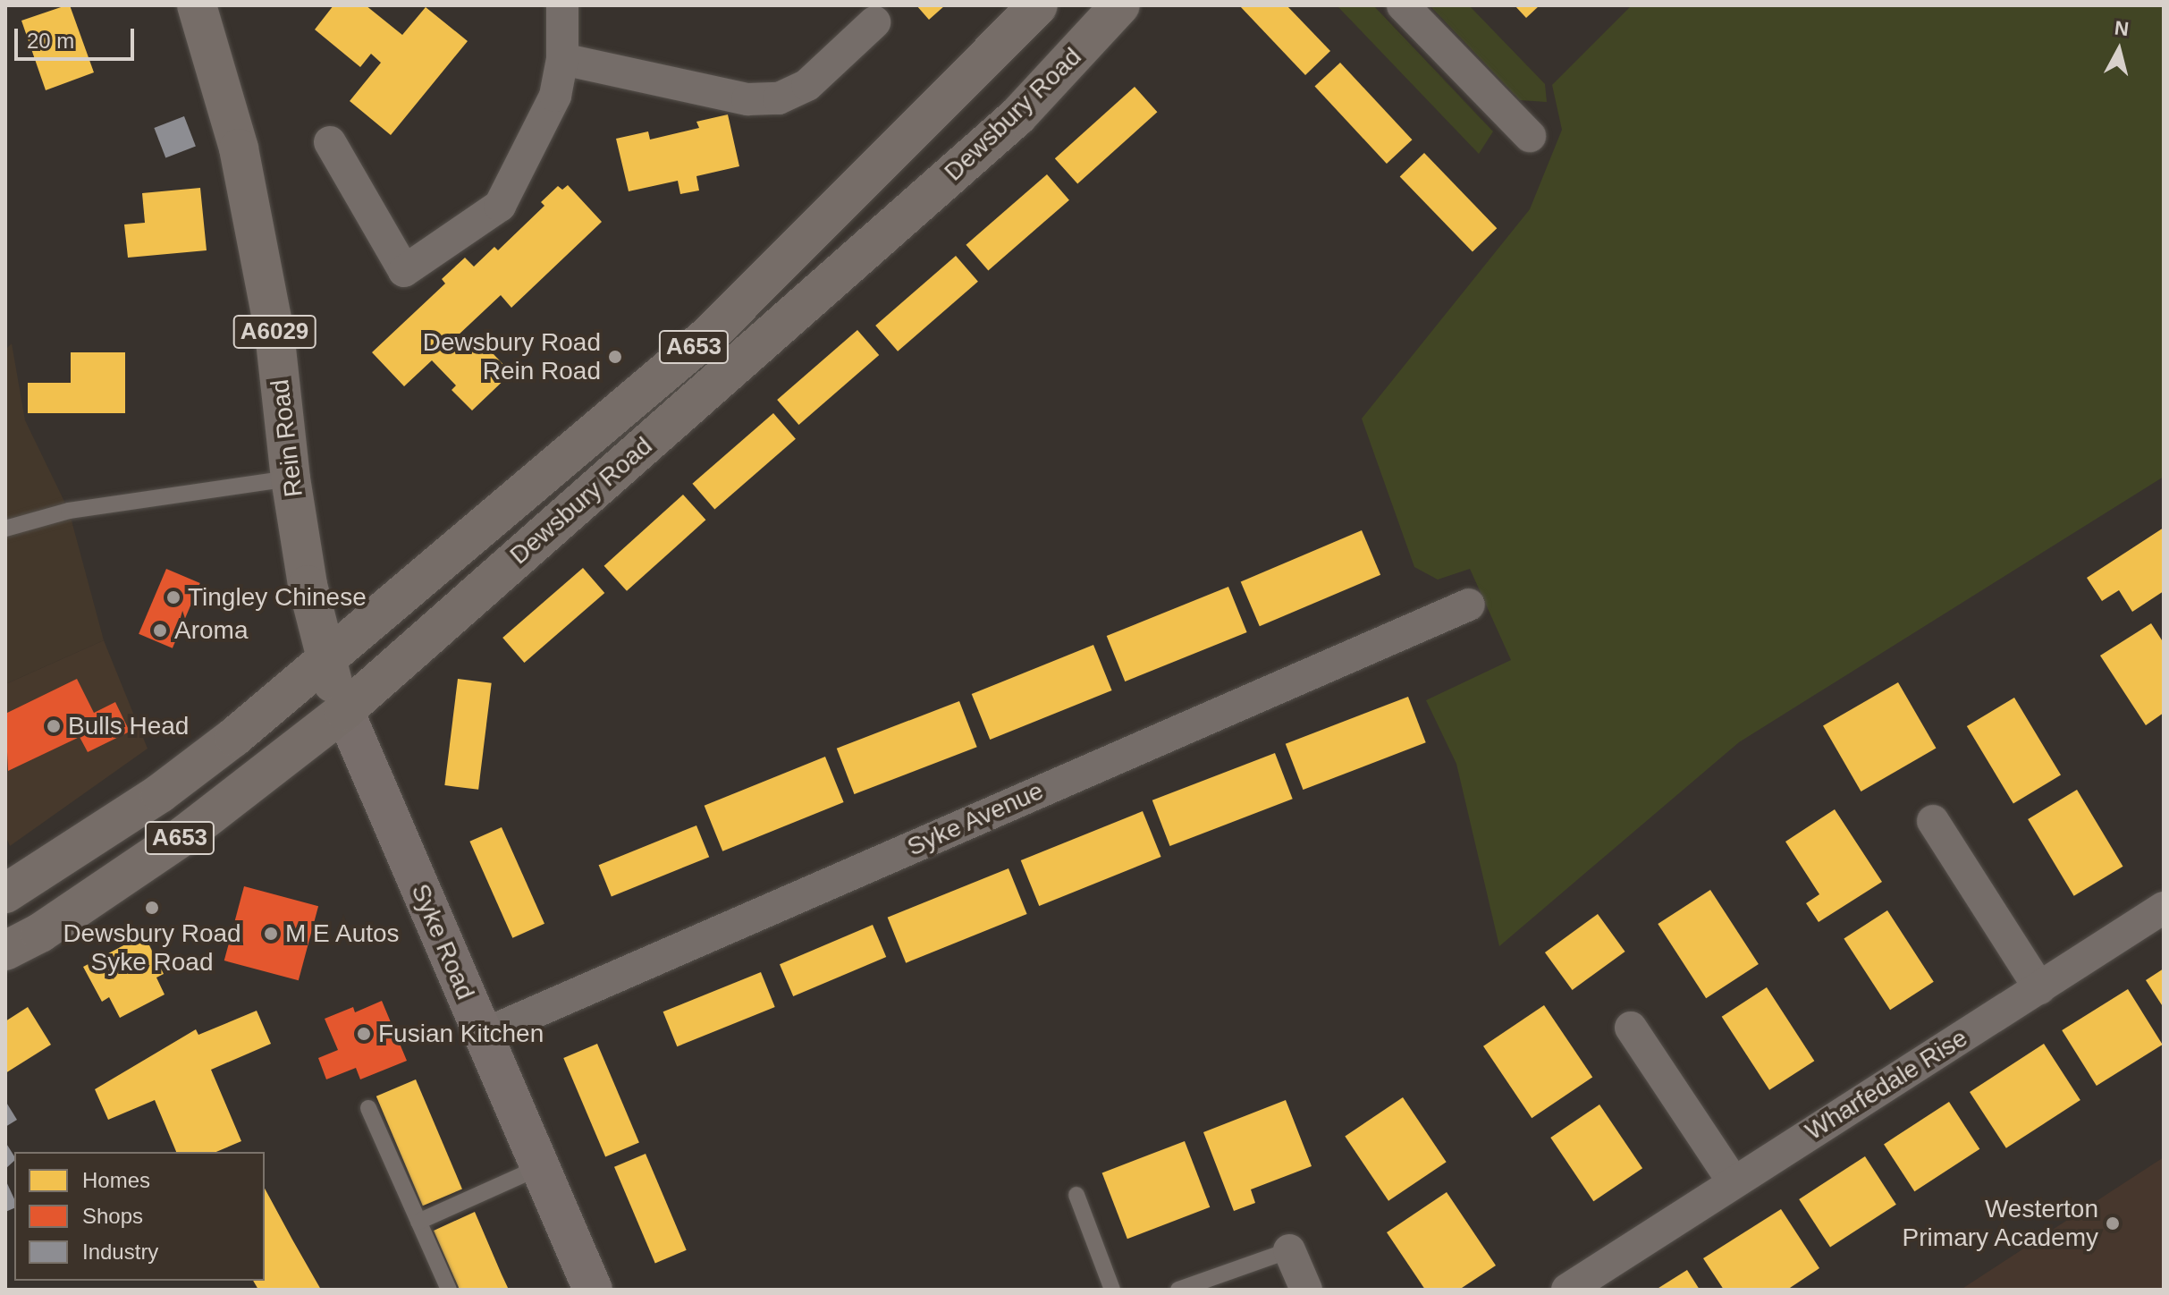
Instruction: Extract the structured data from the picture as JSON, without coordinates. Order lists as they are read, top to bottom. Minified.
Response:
{"streets":{"main road":["Dewsbury Road","A6029","A653","Rein Road"],"street":["Syke Avenue","Syke Road","Wharfedale Rise"]},"crossings":[["Dewsbury Road","Rein Road"],["Dewsbury Road","Syke Road"],["Rein Road","Syke Road"],["Syke Avenue","Syke Road"]],"places":["Dewsbury Road Rein Road","Tingley Chinese","Aroma","Bulls Head","Dewsbury Road Syke Road","M E Autos","Fusian Kitchen","Westerton Primary Academy"],"legend":["Homes","Shops","Industry"],"scale_bar":"20 m","north":"top"}
